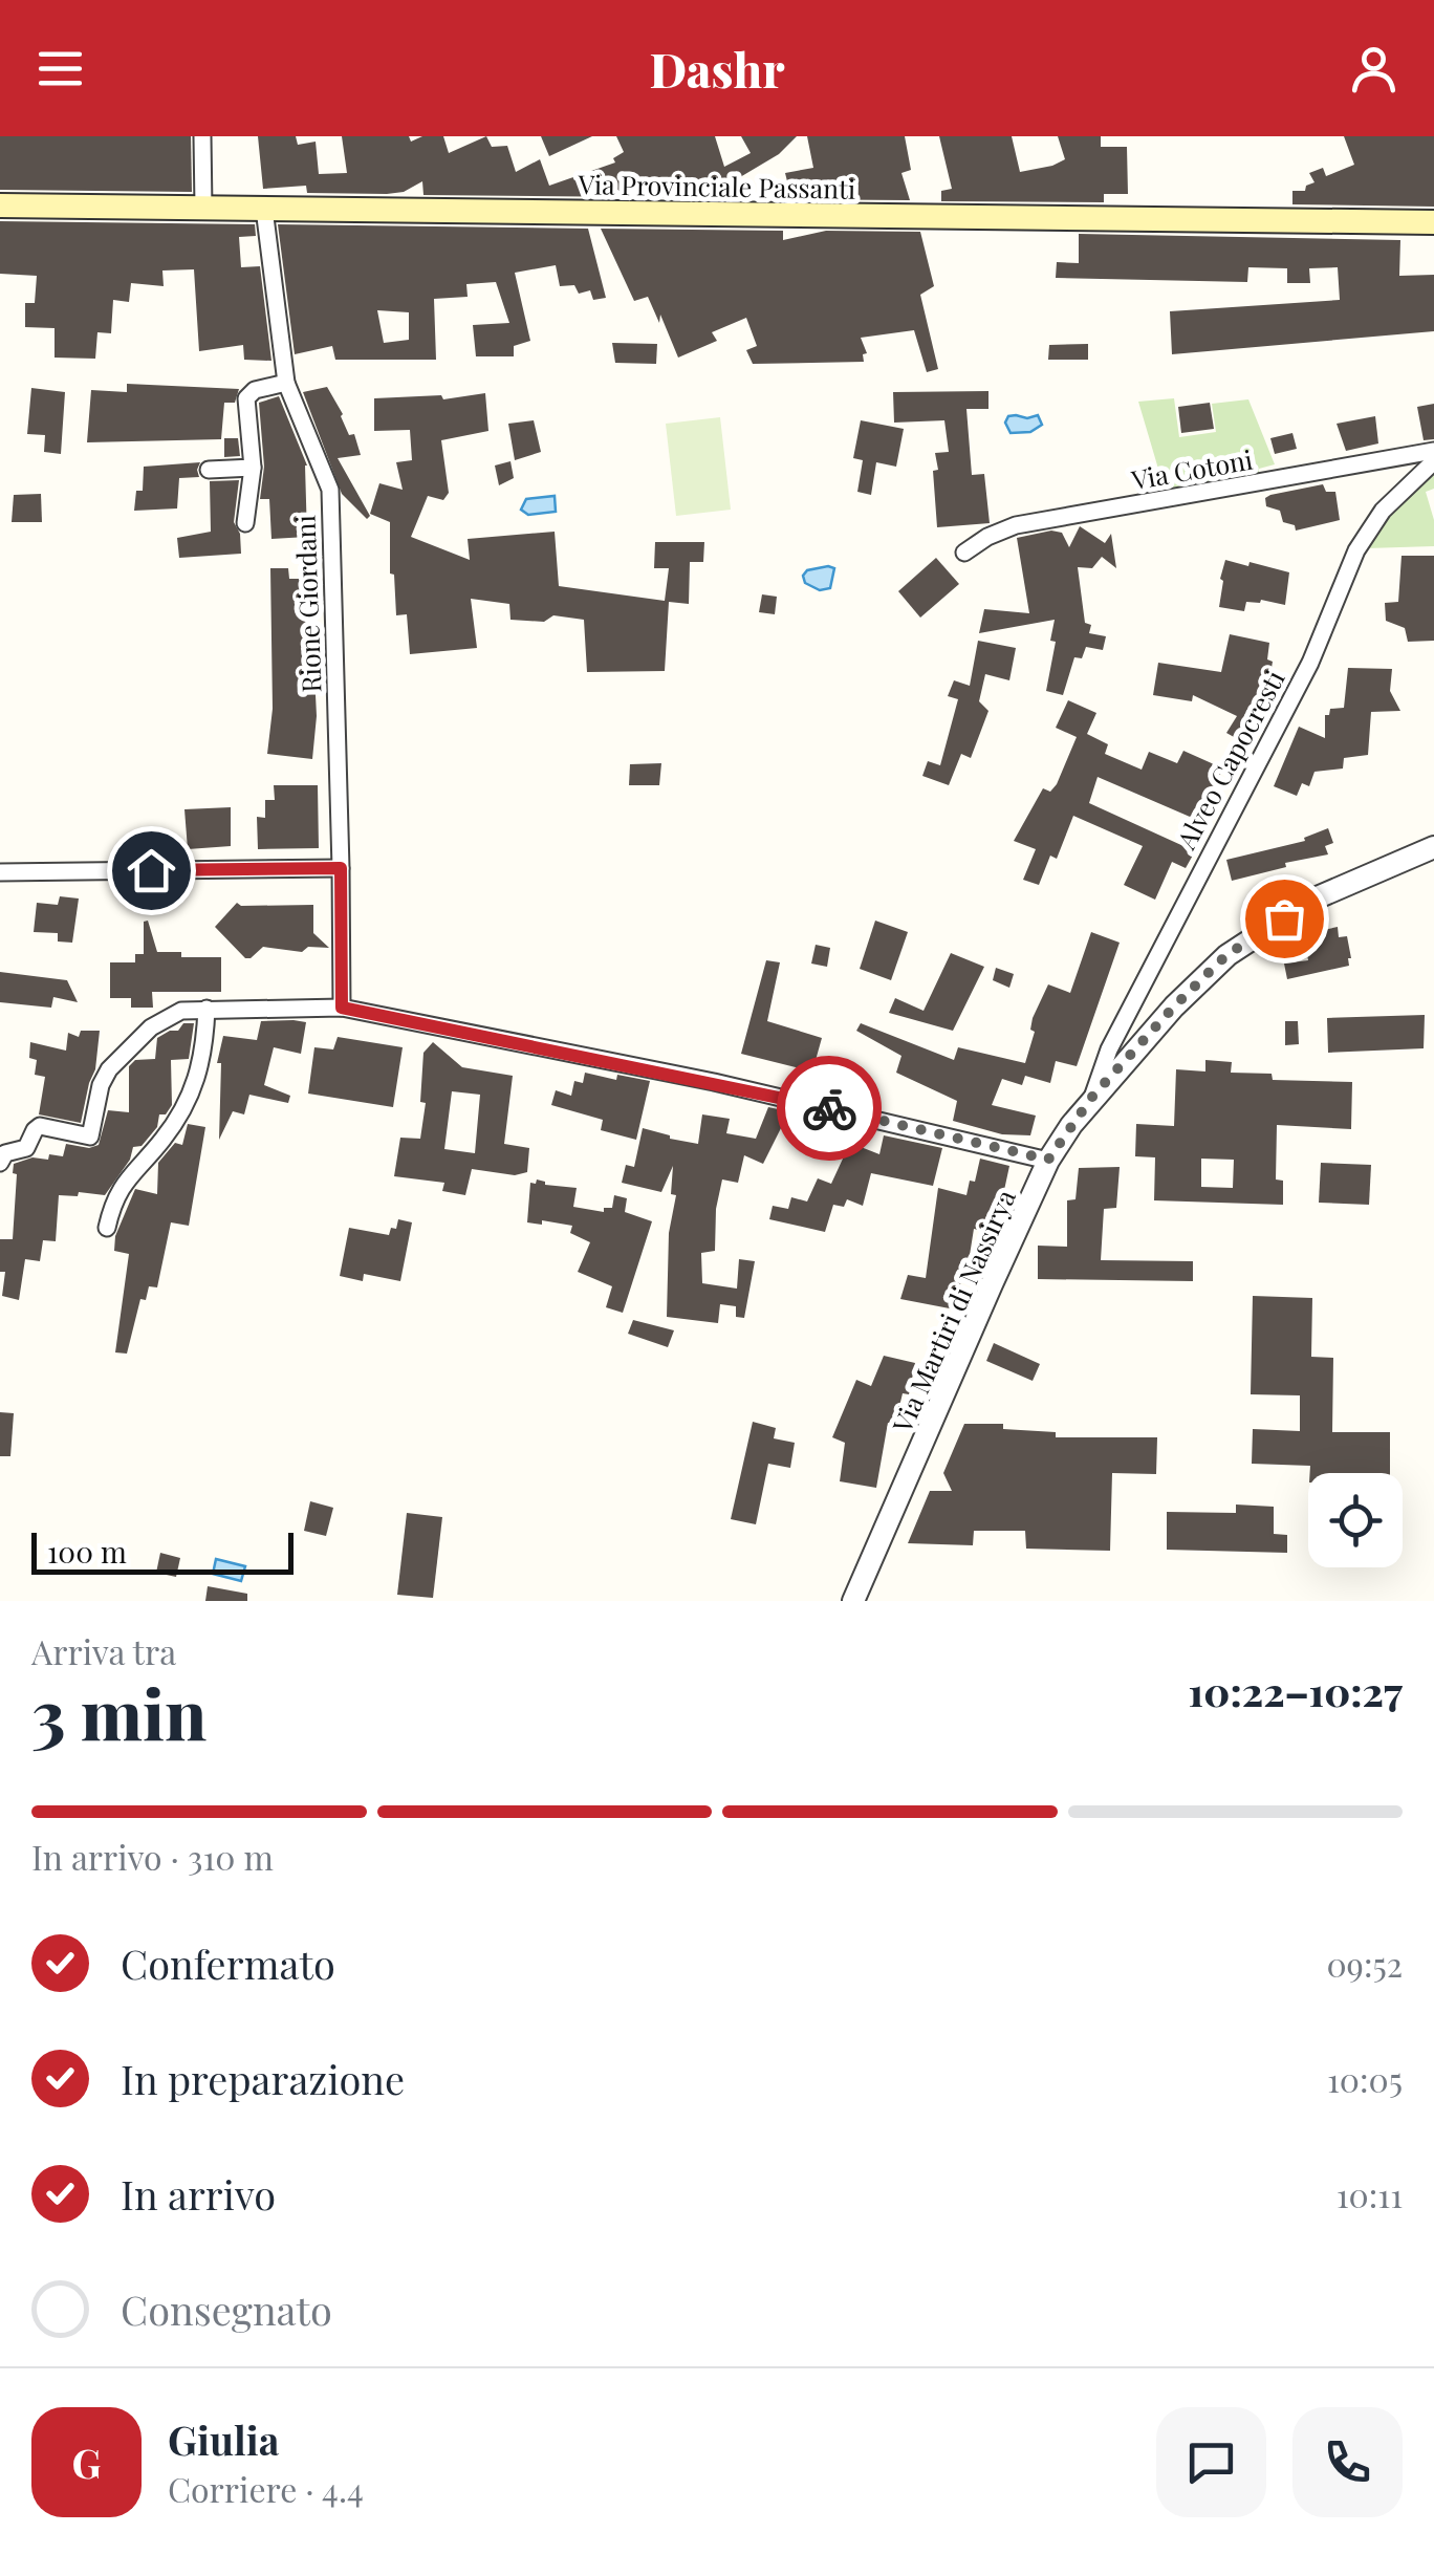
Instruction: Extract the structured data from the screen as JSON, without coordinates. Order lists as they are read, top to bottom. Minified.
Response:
{"streets":{"main road":["Via Provinciale Passanti"],"street":["Via Cotoni","Rione Giordani","Alveo Capocresti","Via Martiri di Nassirya"]},"crossings":[["Via Provinciale Passanti","Rione Giordani"],["Alveo Capocresti","Via Martiri di Nassirya"]],"scale_bar":"100 m","page":{"header":"Dashr","scale":"100 m","heading":["3 min","Arriva tra","10:22–10:27"],"panel":["Giulia","Corriere · 4.4"],"bar":"In arrivo · 310 m","list":[["Confermato","09:52"],["In preparazione","10:05"],["In arrivo","10:11"],"Consegnato"],"round":"G"}}
